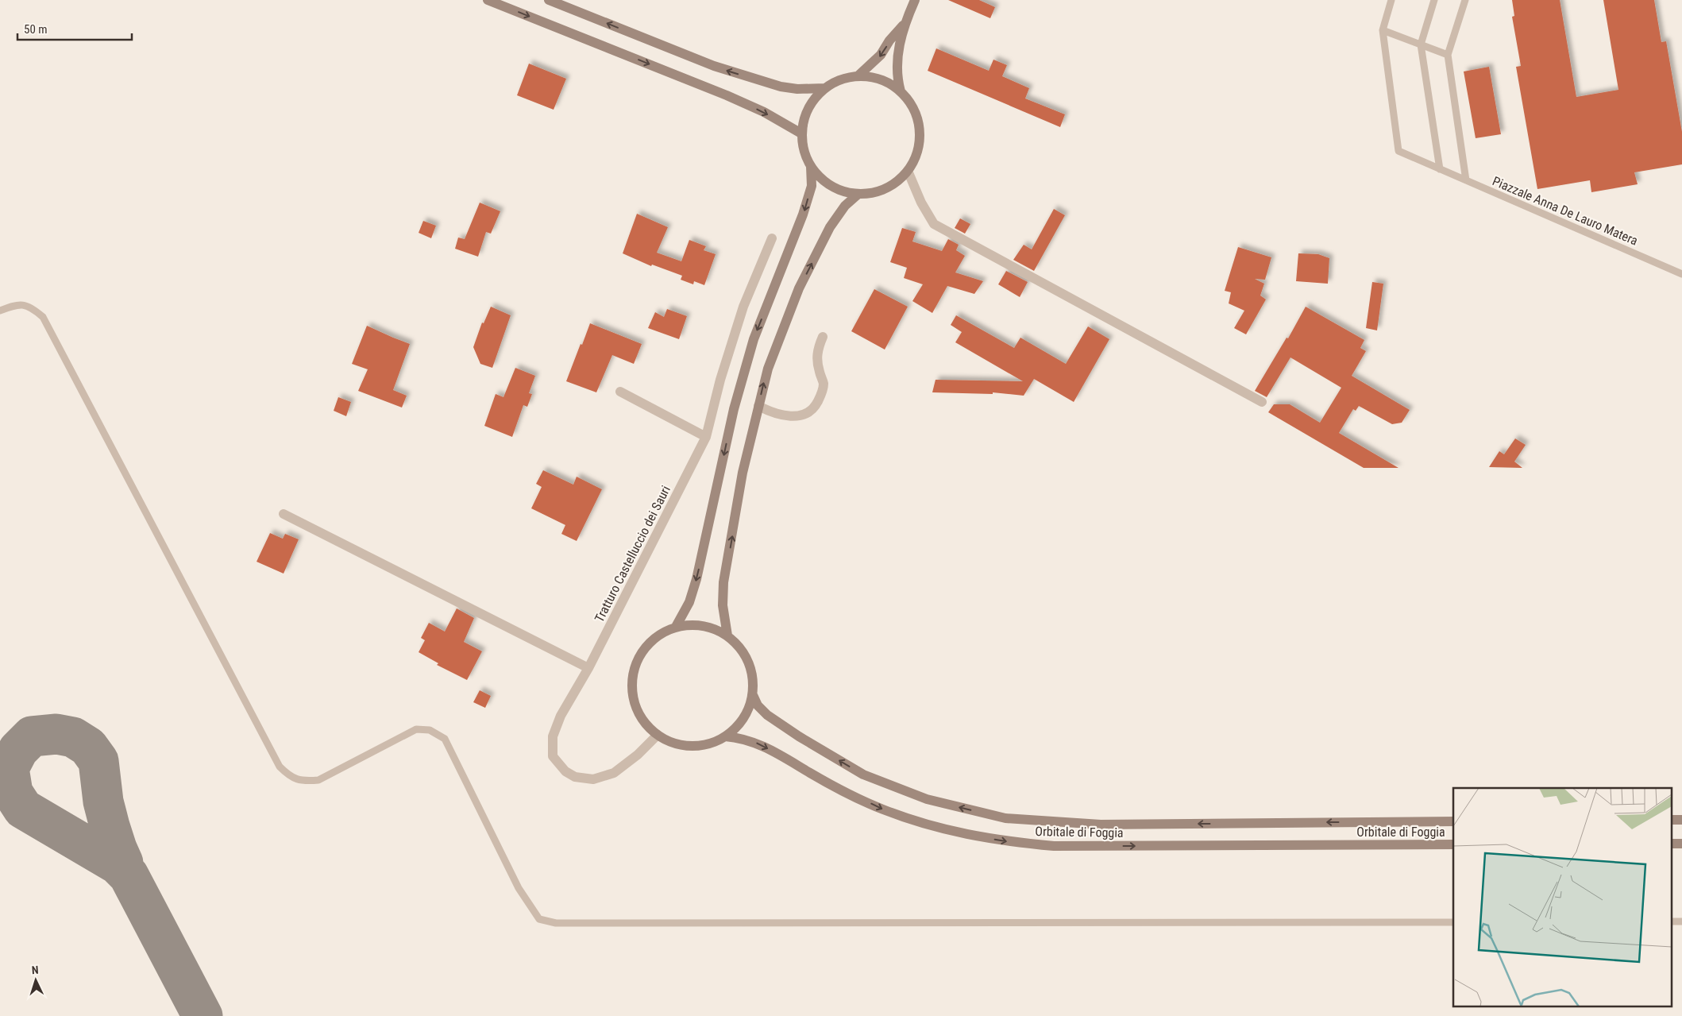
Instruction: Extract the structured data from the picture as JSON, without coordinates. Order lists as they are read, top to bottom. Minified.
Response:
{"streets":{"main road":["Orbitale di Foggia"],"street":["Tratturo Castelluccio dei Sauri"],"lane":["Piazzale Anna De Lauro Matera"]},"crossings":[["Tratturo Castelluccio dei Sauri","Orbitale di Foggia"]],"scale_bar":"50 m","north":"top"}
